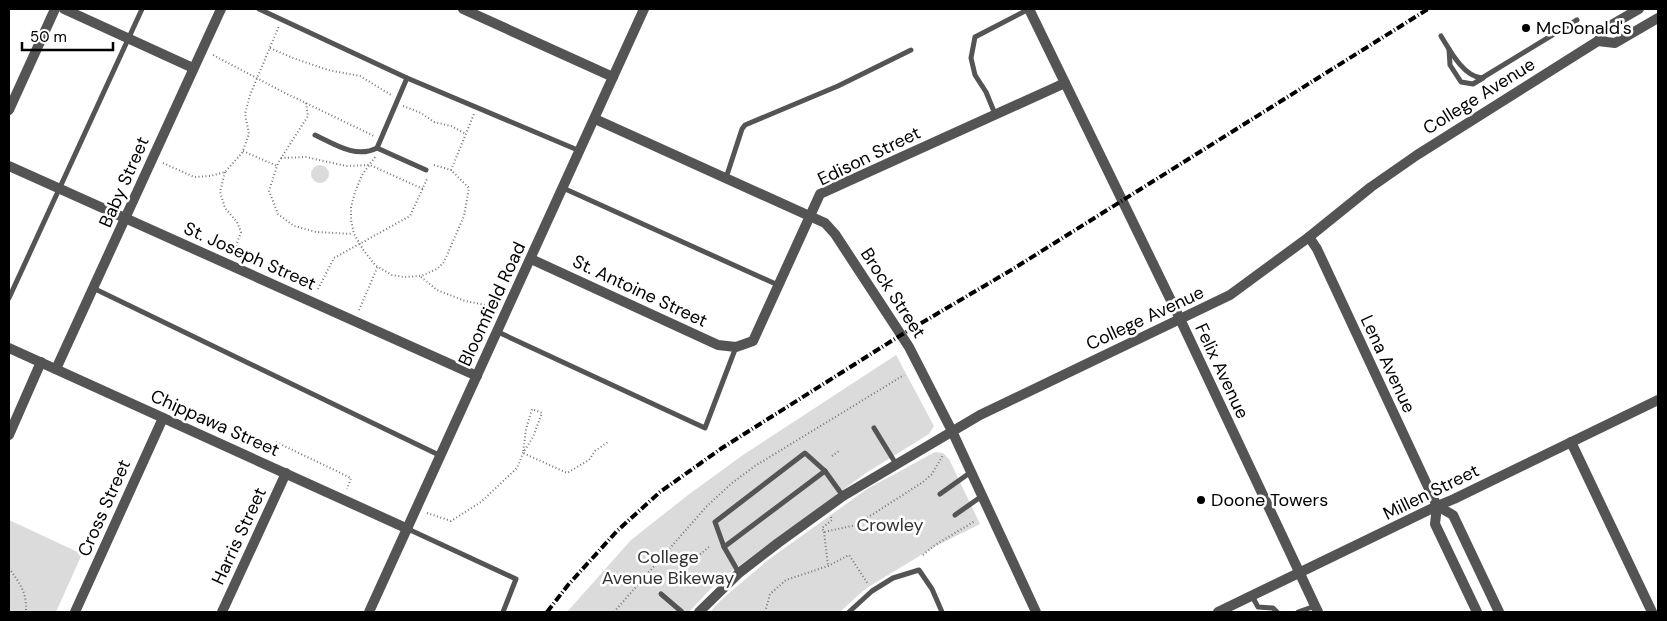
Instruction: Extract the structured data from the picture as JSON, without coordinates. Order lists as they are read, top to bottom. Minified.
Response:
{"streets":{"street":["College Avenue","Edison Street","Baby Street","St. Joseph Street","St. Antoine Street","Brock Street","Bloomfield Road","Lena Avenue","Felix Avenue","Chippawa Street","Millen Street","Cross Street","Harris Street"]},"crossings":[["College Avenue","Brock Street"],["College Avenue","Lena Avenue"],["College Avenue","Felix Avenue"],["Edison Street","St. Antoine Street"],["Edison Street","Brock Street"],["Edison Street","Felix Avenue"],["Baby Street","St. Joseph Street"],["Baby Street","Chippawa Street"],["St. Joseph Street","Bloomfield Road"],["St. Antoine Street","Bloomfield Road"],["Brock Street","Bloomfield Road"],["Bloomfield Road","Chippawa Street"],["Lena Avenue","Millen Street"],["Felix Avenue","Millen Street"],["Chippawa Street","Cross Street"],["Chippawa Street","Harris Street"]],"parks":["Crowley","College Avenue Bikeway"],"places":["McDonald's","Doone Towers"],"scale_bar":"50 m"}
